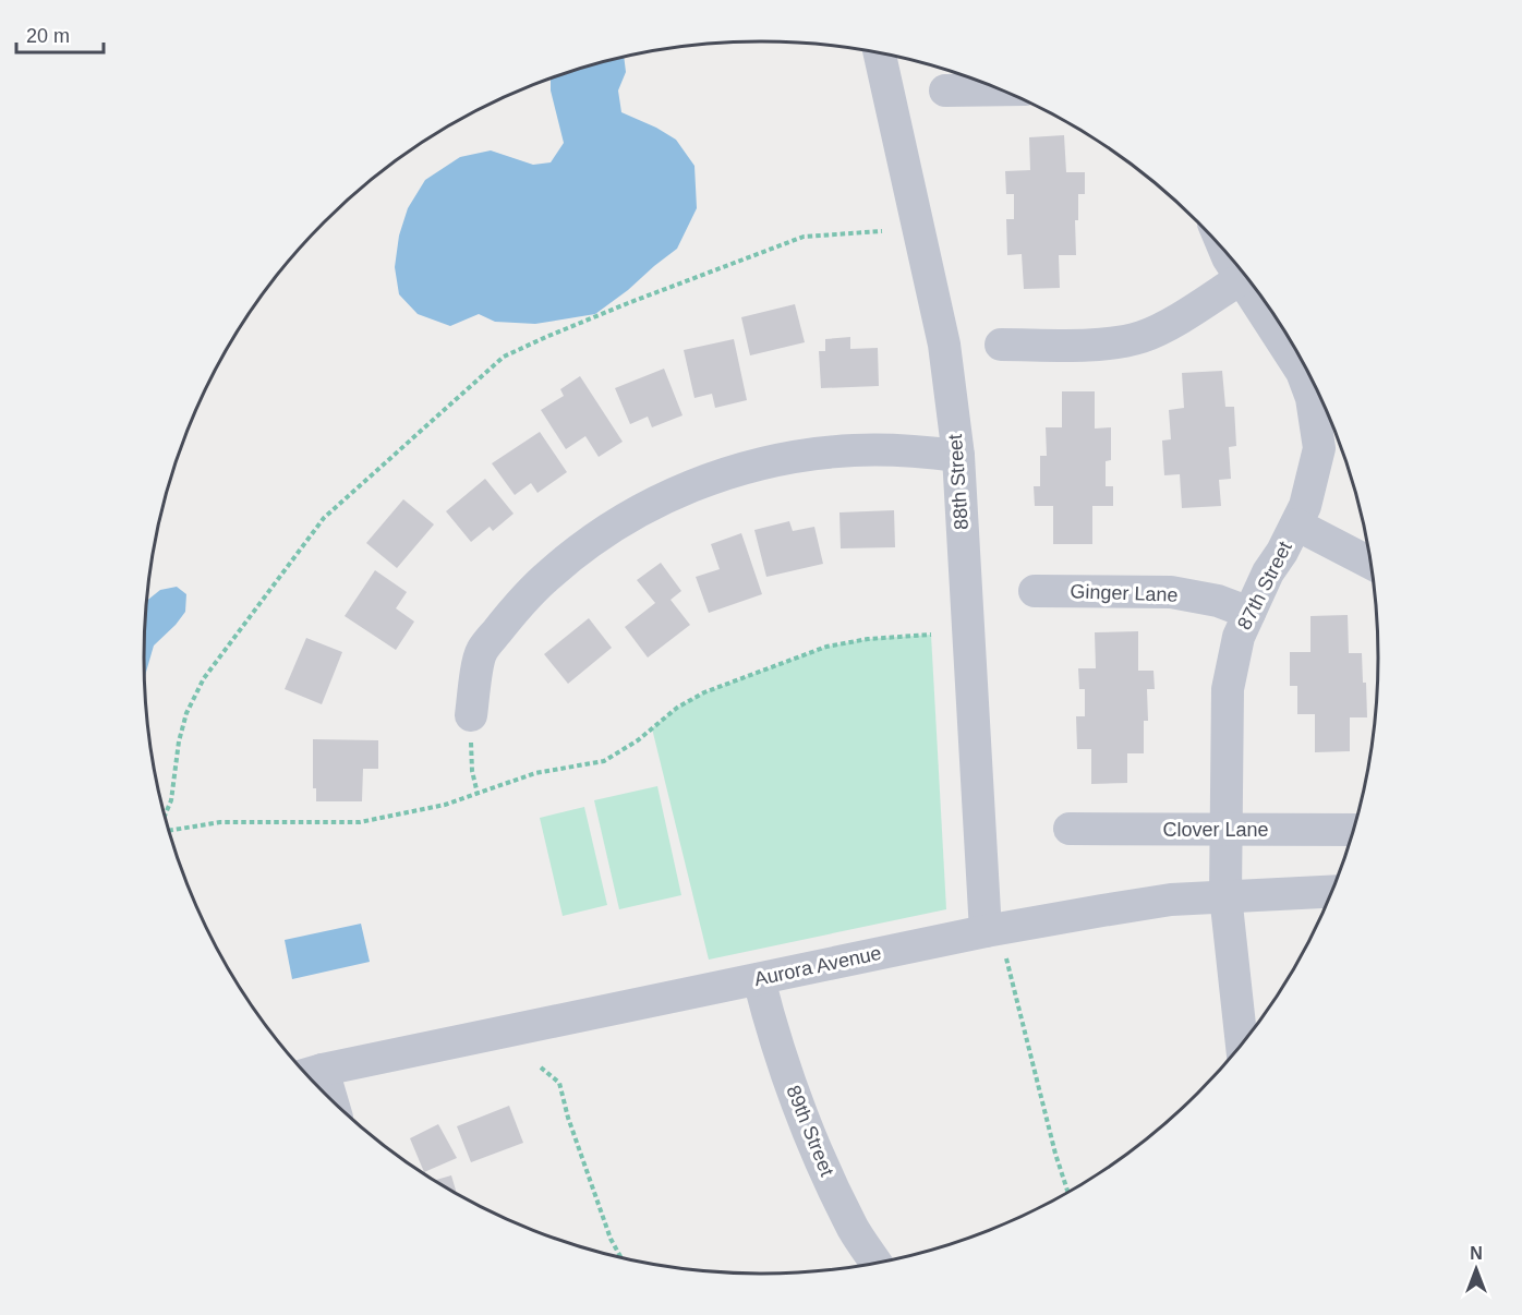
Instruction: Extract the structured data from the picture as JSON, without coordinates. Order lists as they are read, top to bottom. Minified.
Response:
{"streets":{"street":["88th Street","87th Street","Ginger Lane","Clover Lane","Aurora Avenue","89th Street"]},"crossings":[["88th Street","Aurora Avenue"],["87th Street","Ginger Lane"],["87th Street","Clover Lane"],["87th Street","Aurora Avenue"],["Aurora Avenue","89th Street"]],"scale_bar":"20 m","north":"top"}
